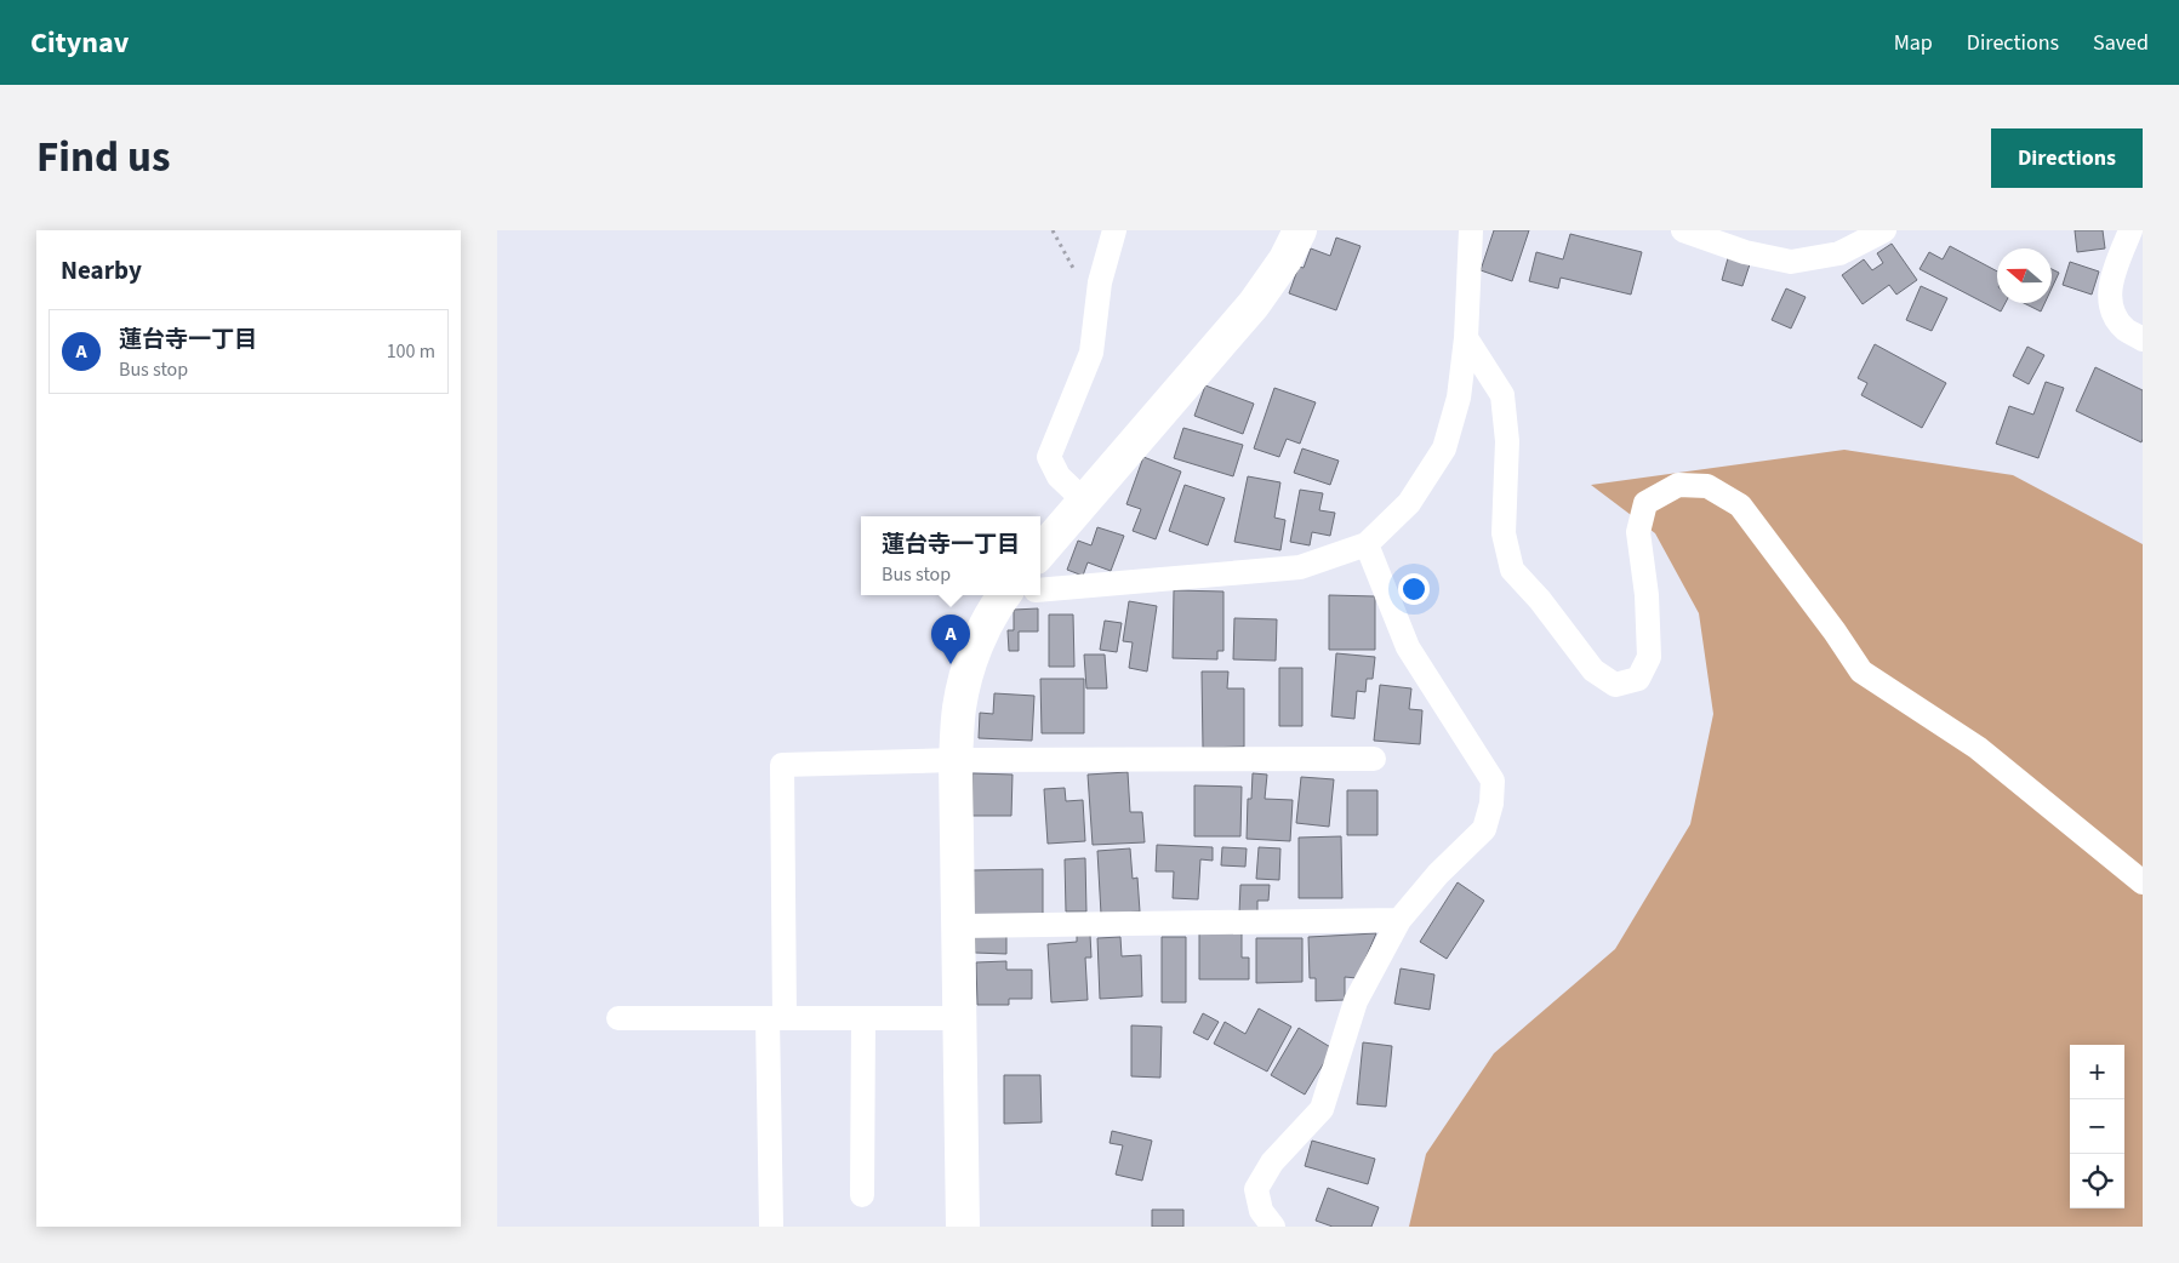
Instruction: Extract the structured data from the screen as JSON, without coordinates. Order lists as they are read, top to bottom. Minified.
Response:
{"north":"left","page":{"header":"Citynav","nav":["Map","Directions","Saved"],"title":"Find us","buttons":"Directions","heading":"Nearby","list":[{"mark":"A","name":"蓮台寺一丁目","note":"Bus stop","value":"100 m"}],"popup":["蓮台寺一丁目","Bus stop"],"pins":"A","map_buttons":["+","−"]}}
